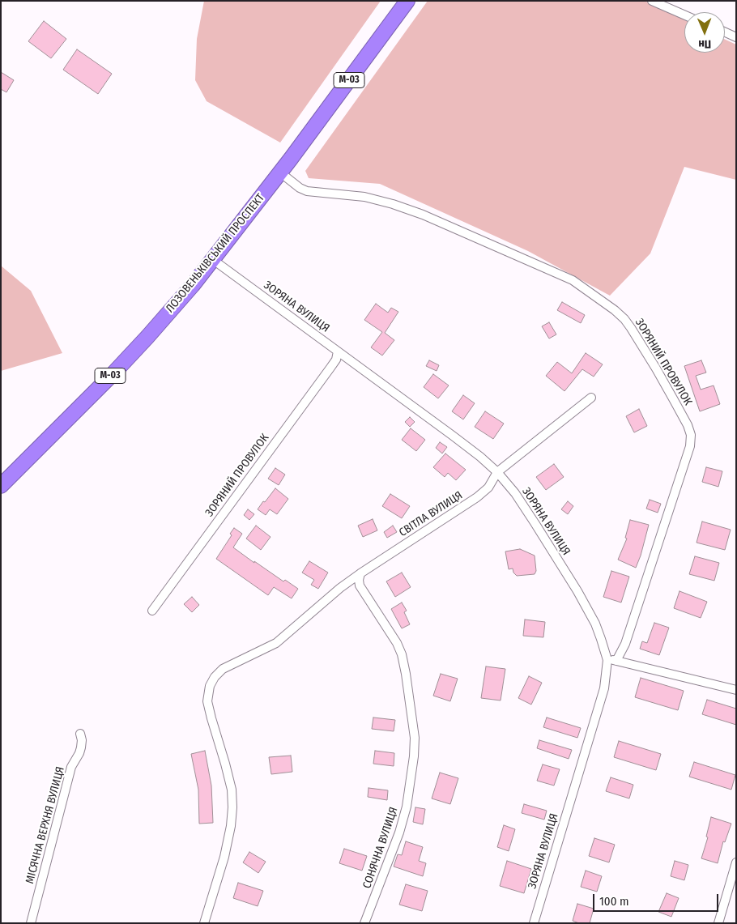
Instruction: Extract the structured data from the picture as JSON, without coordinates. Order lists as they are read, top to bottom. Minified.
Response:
{"streets":{"highway":["М-03","ЛОЗОВЕНЬКІВСЬКИЙ ПРОСПЕКТ"],"street":["ЗОРЯНА ВУЛИЦЯ","ЗОРЯНИЙ ПРОВУЛОК","СВІТЛА ВУЛИЦЯ","МІСЯЧНА ВЕРХНЯ ВУЛИЦЯ","СОНЯЧНА ВУЛИЦЯ"]},"crossings":[["ЛОЗОВЕНЬКІВСЬКИЙ ПРОСПЕКТ","ЗОРЯНА ВУЛИЦЯ"],["ЛОЗОВЕНЬКІВСЬКИЙ ПРОСПЕКТ","ЗОРЯНИЙ ПРОВУЛОК"],["ЗОРЯНА ВУЛИЦЯ","ЗОРЯНИЙ ПРОВУЛОК"],["ЗОРЯНА ВУЛИЦЯ","СВІТЛА ВУЛИЦЯ"],["СВІТЛА ВУЛИЦЯ","СОНЯЧНА ВУЛИЦЯ"]],"scale_bar":"100 m","north":"bottom"}
